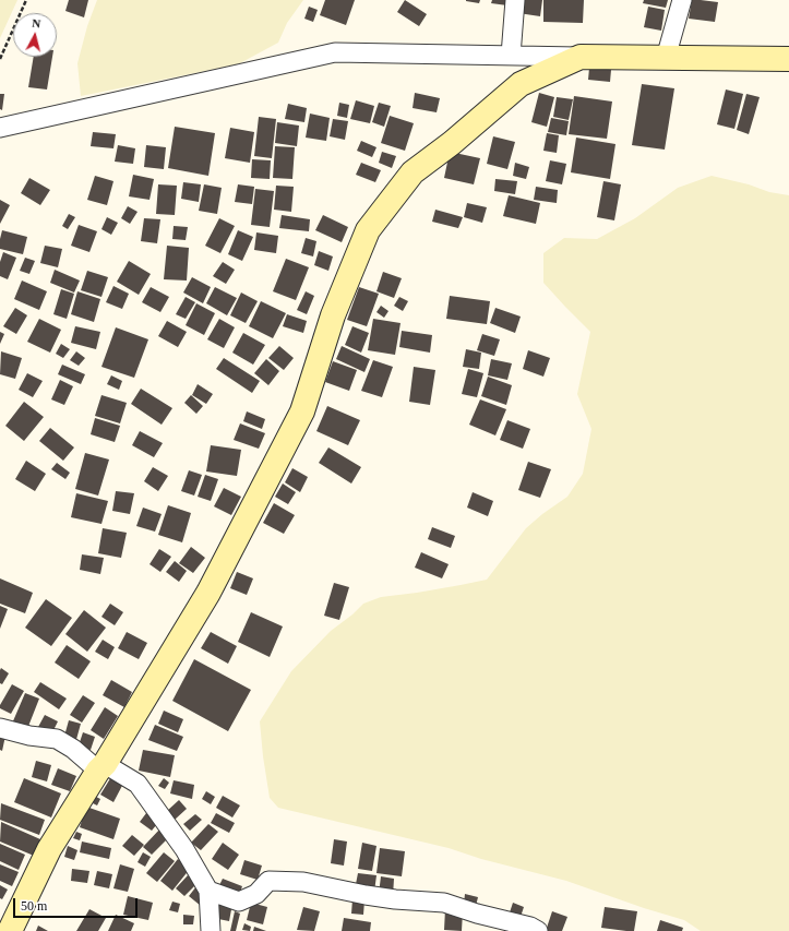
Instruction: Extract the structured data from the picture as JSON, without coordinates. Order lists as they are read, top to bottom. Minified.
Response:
{"scale_bar":"50 m","north":"top"}
